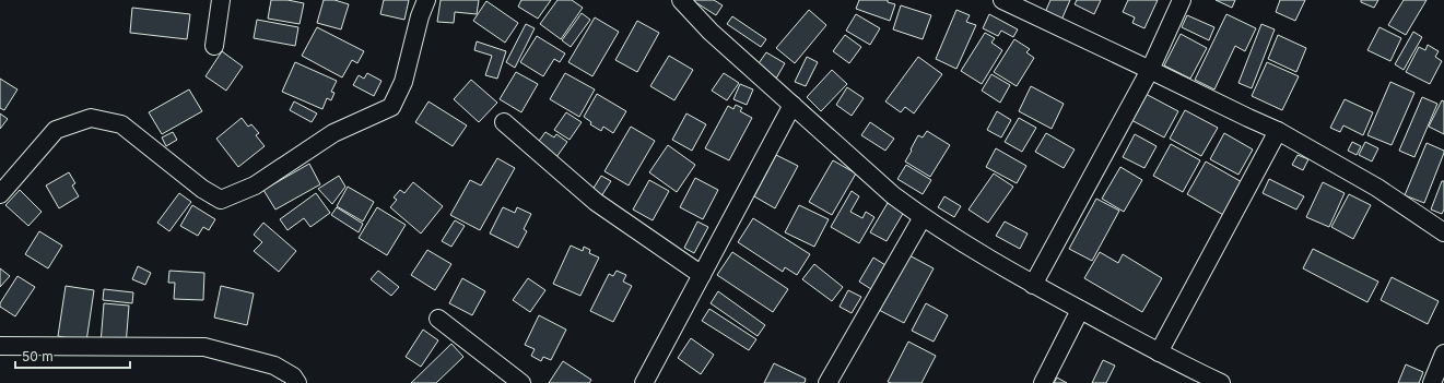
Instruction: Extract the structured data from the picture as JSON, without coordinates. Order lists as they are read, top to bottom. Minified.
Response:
{"scale_bar":"50 m"}
